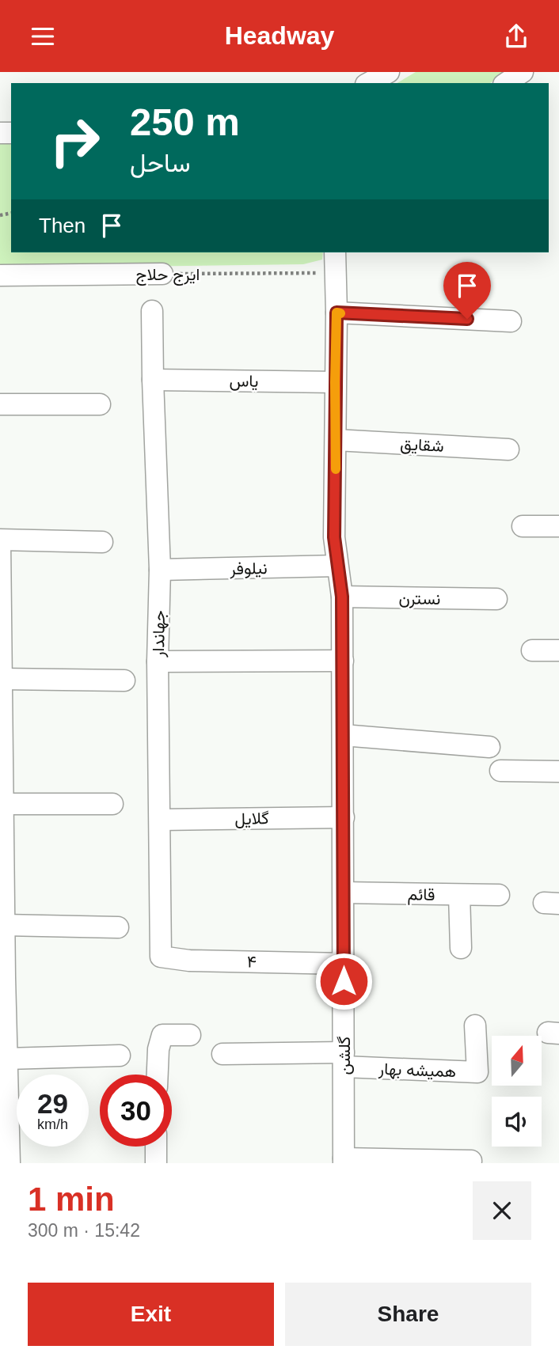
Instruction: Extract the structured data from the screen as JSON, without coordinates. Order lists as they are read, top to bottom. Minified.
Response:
{"streets":{"street":["ایرج حلاج","یاس","شقایق","نیلوفر","نسترن","جهاندار","گلایل","قائم","۴","گلشن","همیشه بهار"]},"crossings":[["ایرج حلاج","گلشن"],["یاس","جهاندار"],["یاس","گلشن"],["شقایق","گلشن"],["نیلوفر","جهاندار"],["نیلوفر","گلشن"],["نسترن","گلشن"],["جهاندار","گلایل"],["جهاندار","۴"],["گلایل","گلشن"],["قائم","گلشن"],["۴","گلشن"],["گلشن","همیشه بهار"]],"north":"top","page":{"header":"Headway","turn":["250 m","ساحل"],"then":"Then","speed":"29 km/h","limit":"30","heading":["1 min","300 m · 15:42"],"buttons":["Exit","Share"]}}
